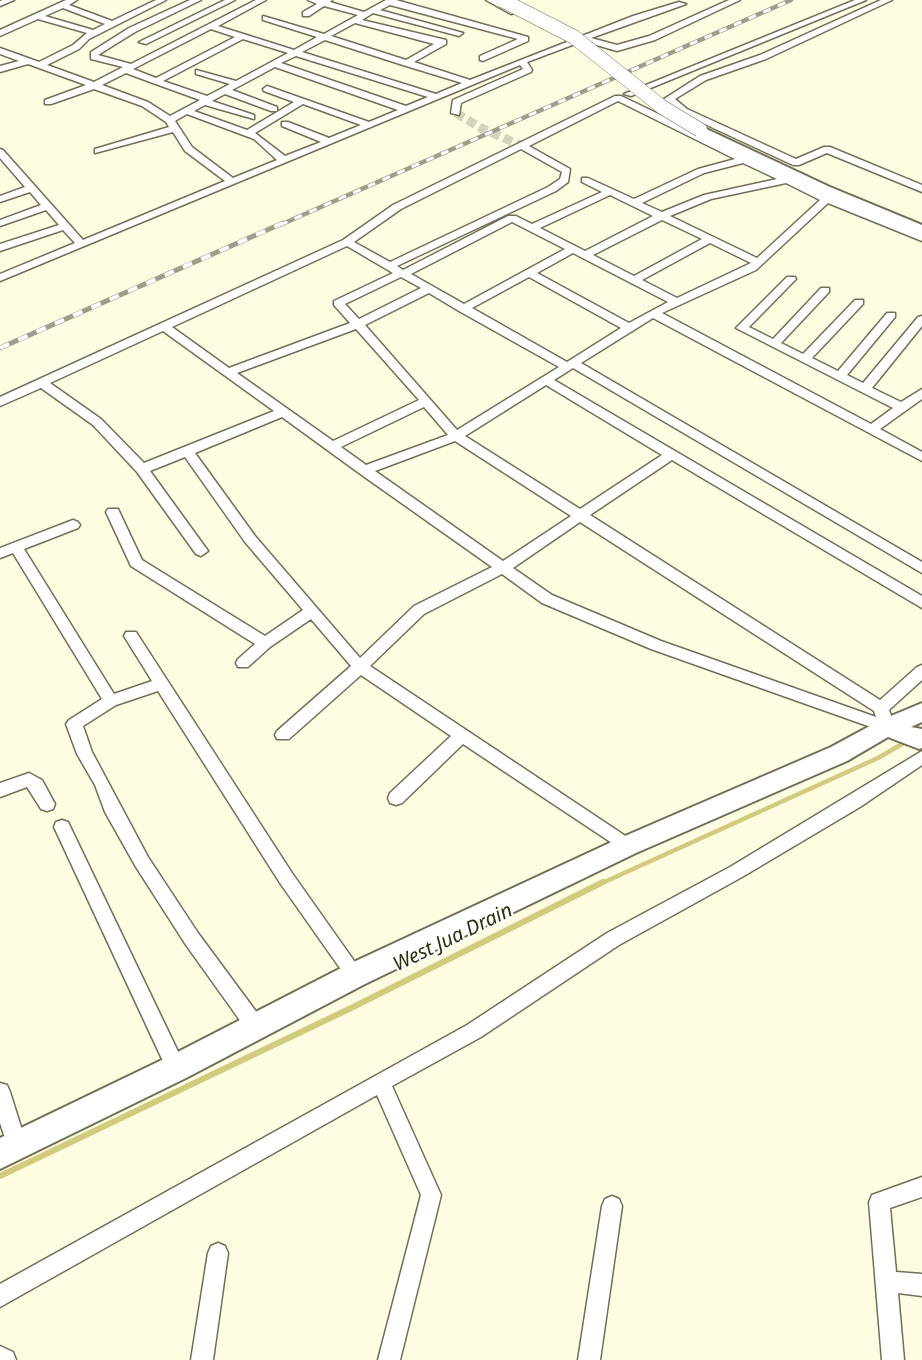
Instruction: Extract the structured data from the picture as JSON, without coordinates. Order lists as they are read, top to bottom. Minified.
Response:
{"water":["West Jua Drain"]}
